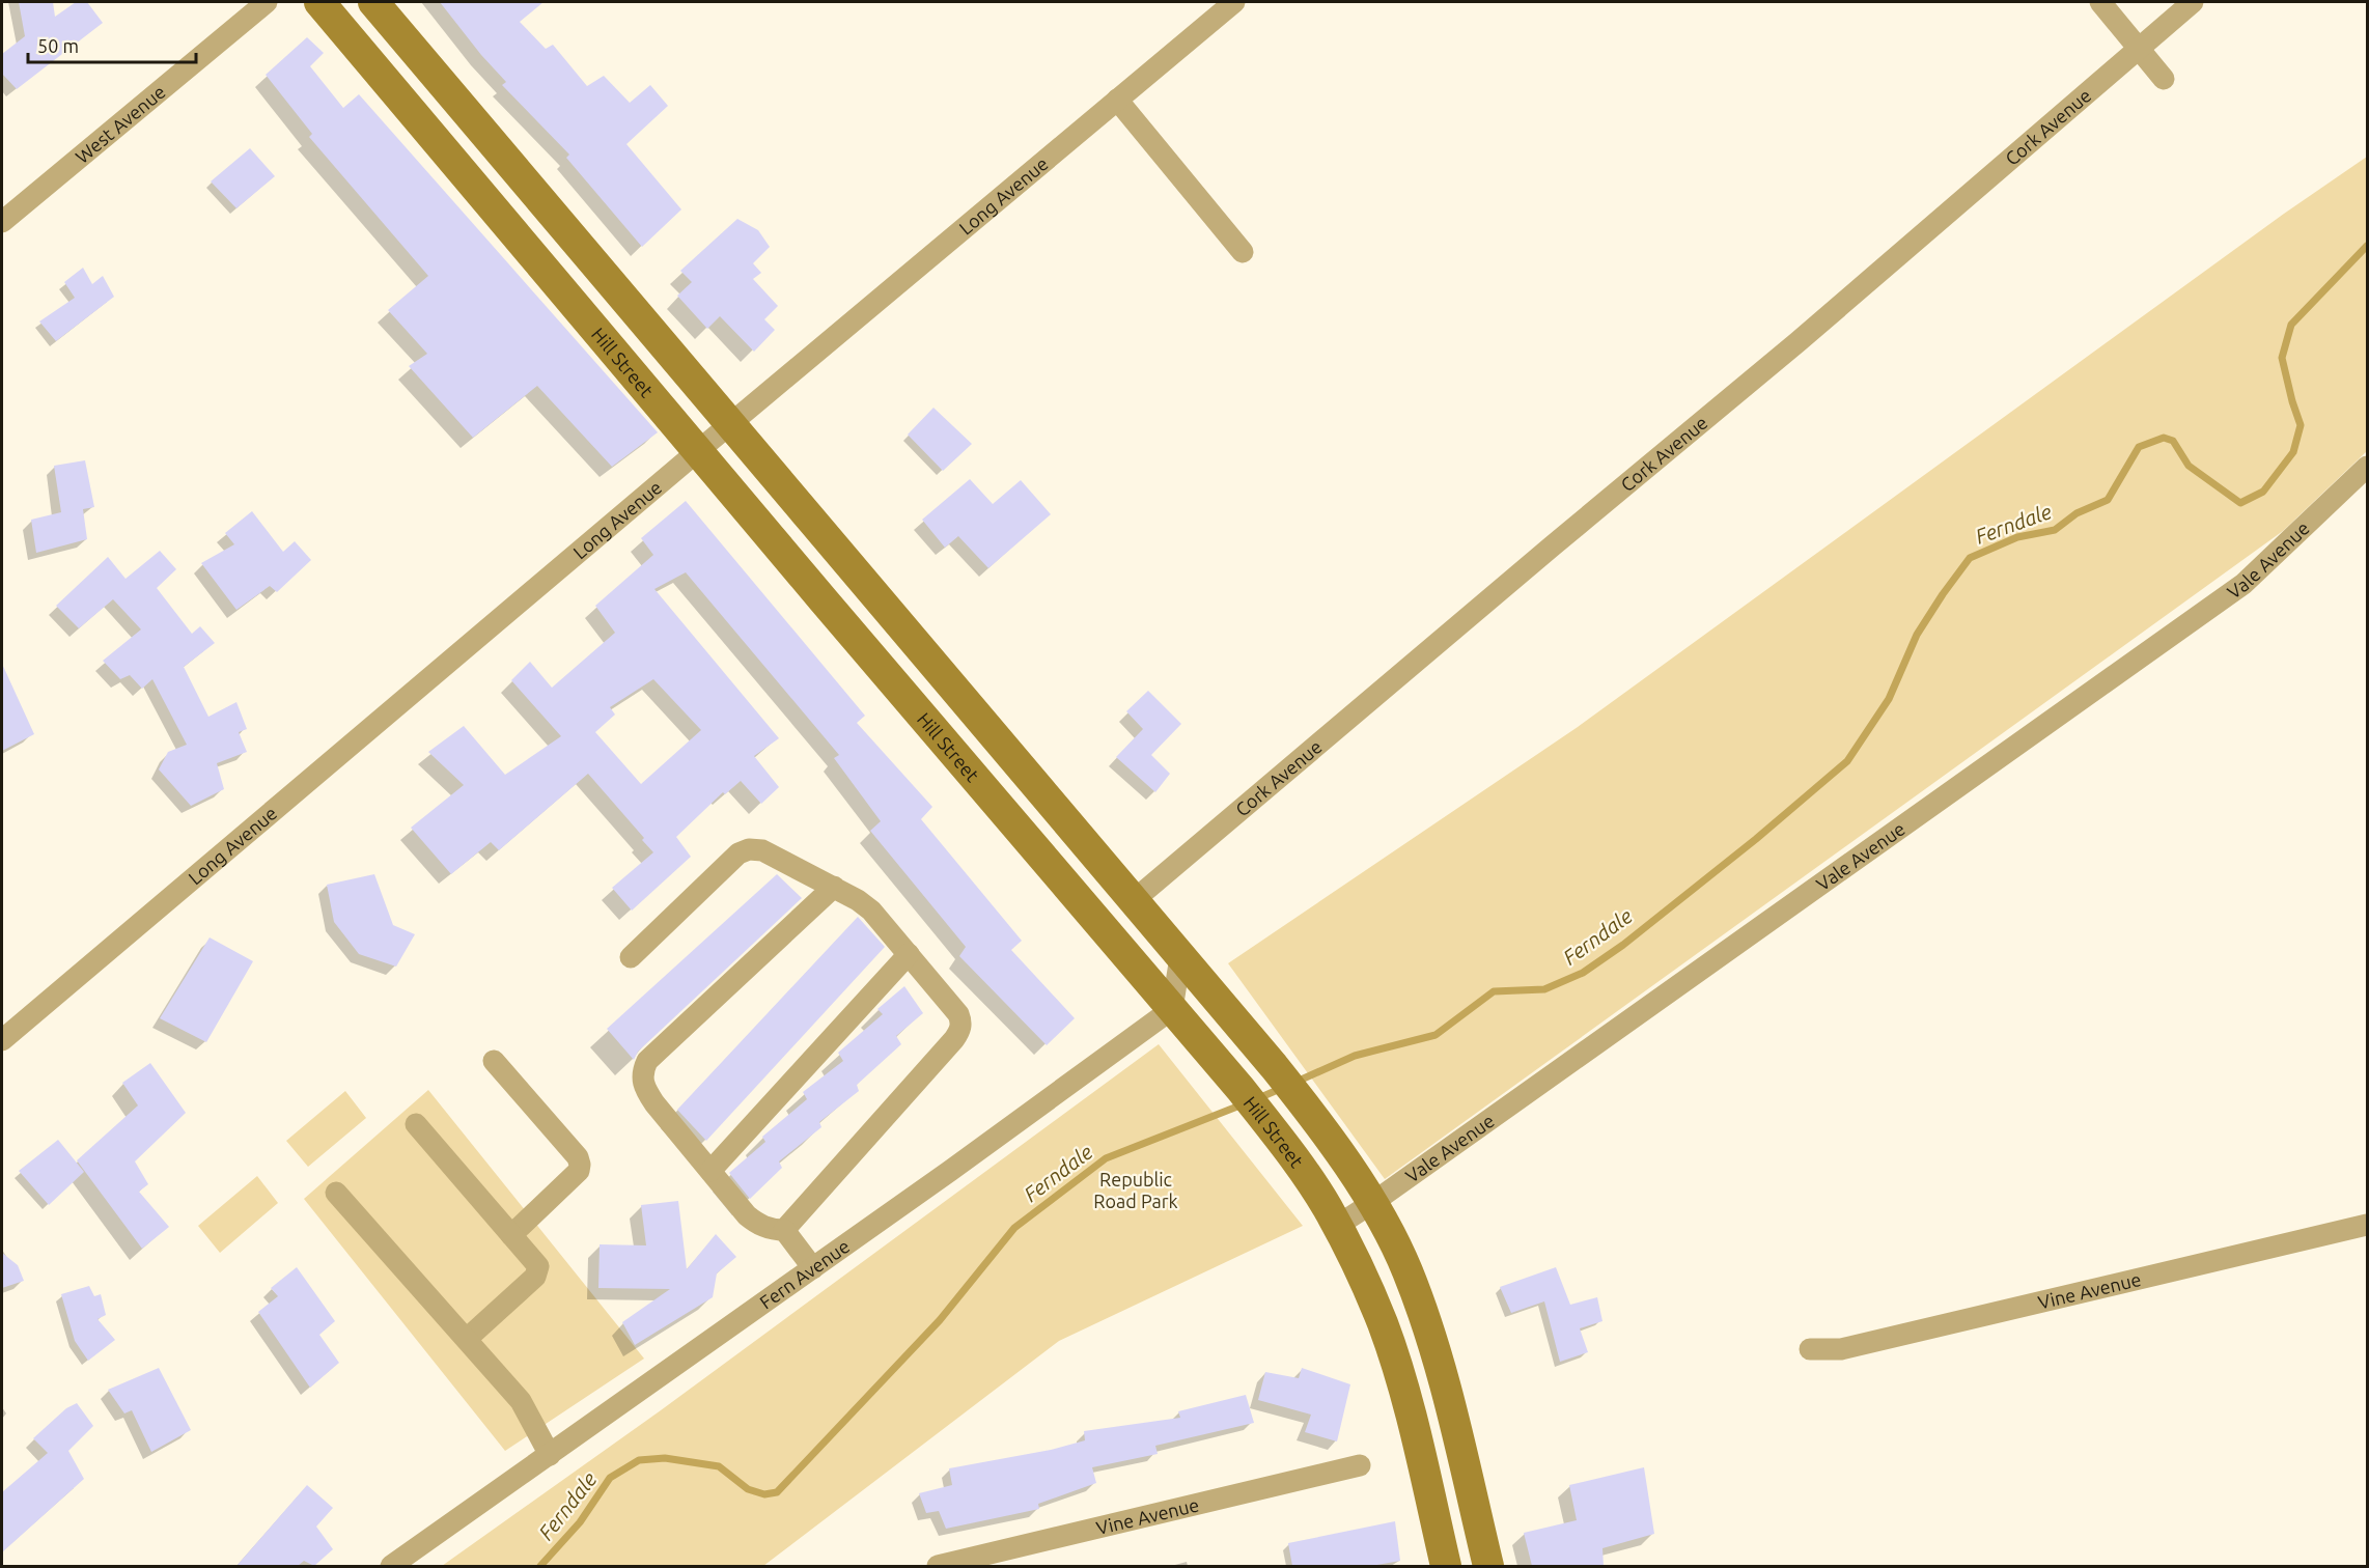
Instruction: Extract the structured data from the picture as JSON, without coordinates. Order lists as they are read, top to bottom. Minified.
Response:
{"streets":{"main road":["Hill Street"],"street":["West Avenue","Cork Avenue","Long Avenue","Vale Avenue","Fern Avenue","Vine Avenue"]},"crossings":[["Long Avenue","Hill Street"],["Hill Street","Vale Avenue"],["Hill Street","Fern Avenue"]],"water":["Ferndale"],"parks":["Republic Road Park"],"scale_bar":"50 m"}
